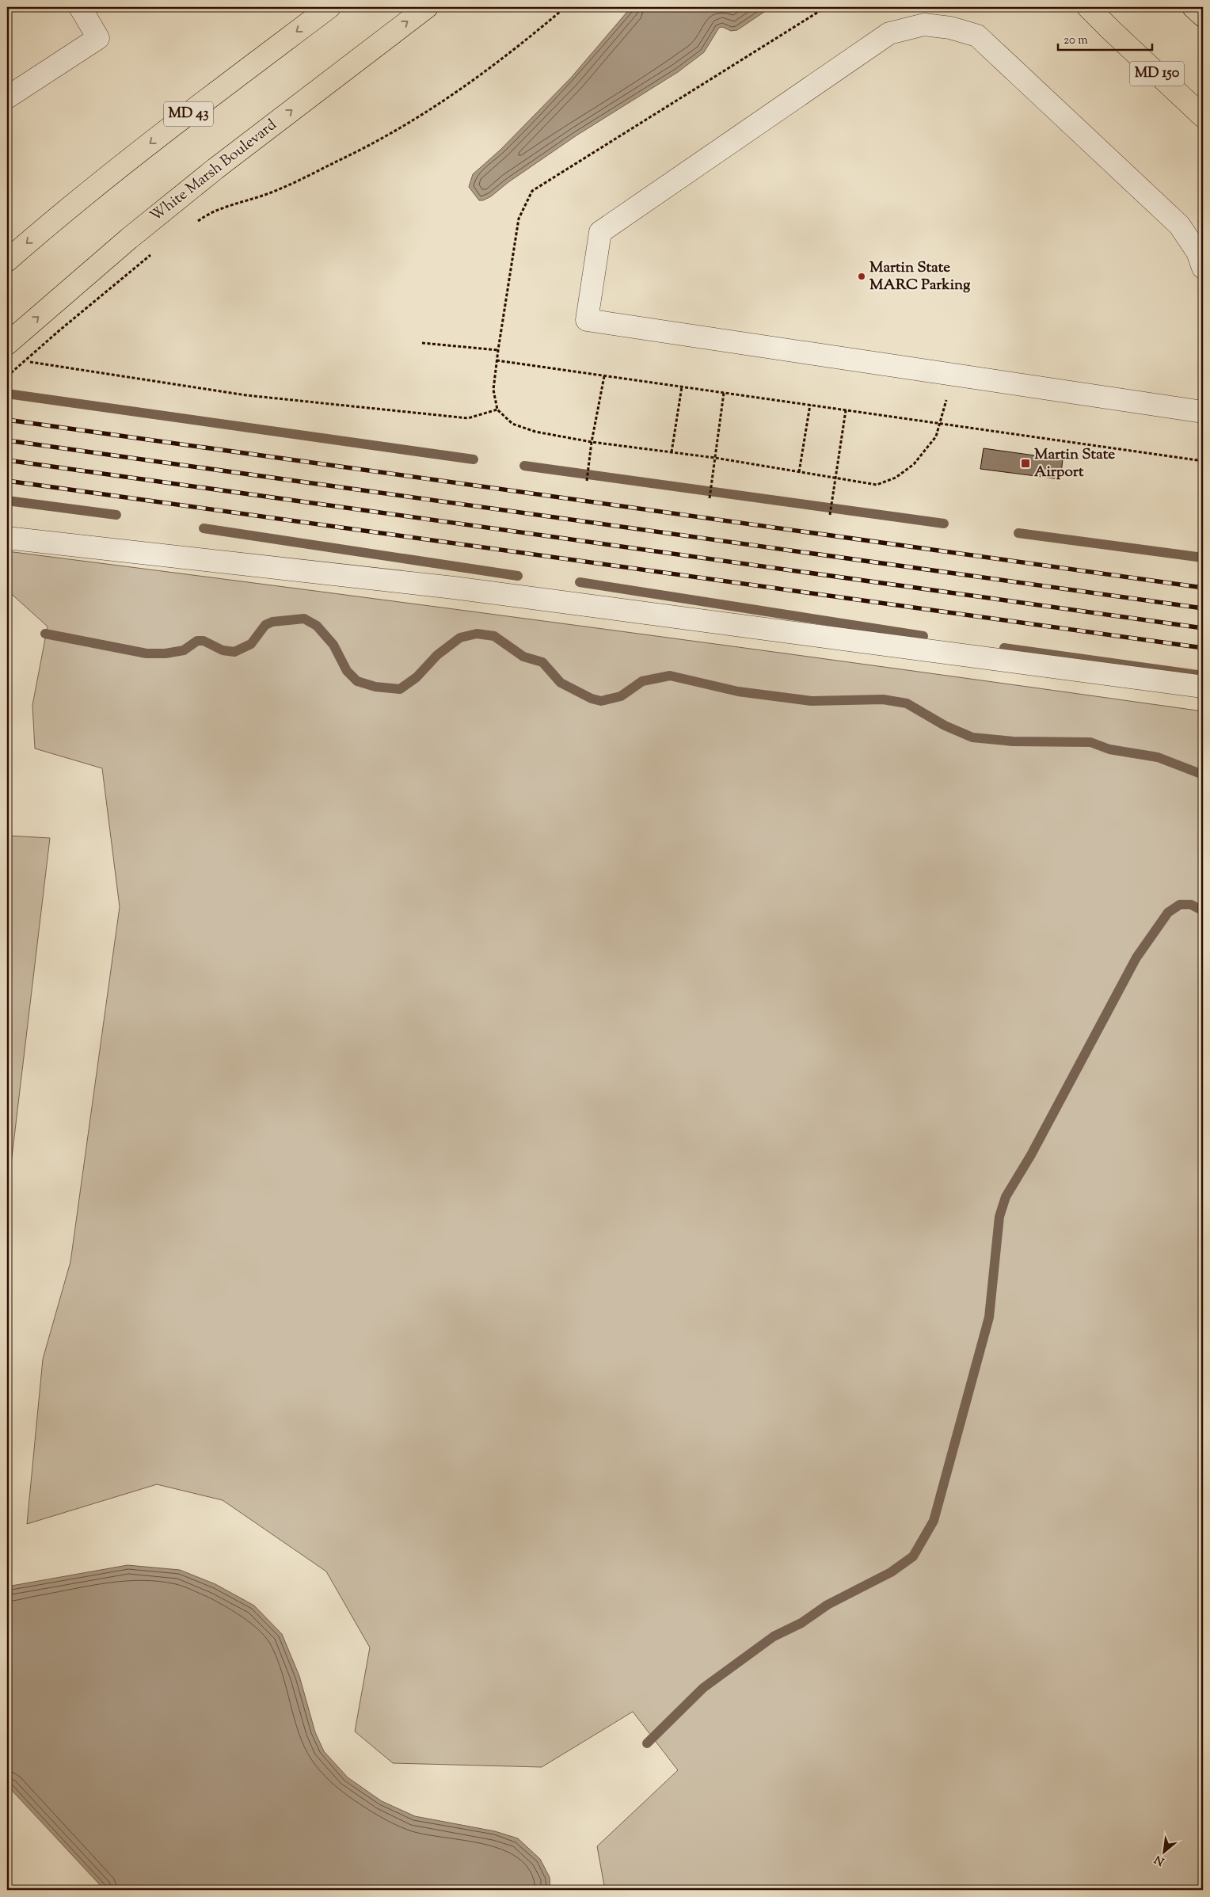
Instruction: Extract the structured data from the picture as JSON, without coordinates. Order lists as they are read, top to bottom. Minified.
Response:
{"streets":{"main road":["MD 150","MD 43","White Marsh Boulevard"]},"places":{"other":["Martin State MARC Parking"],"transit":["Martin State Airport"]},"scale_bar":"20 m","north":"bottom left"}
